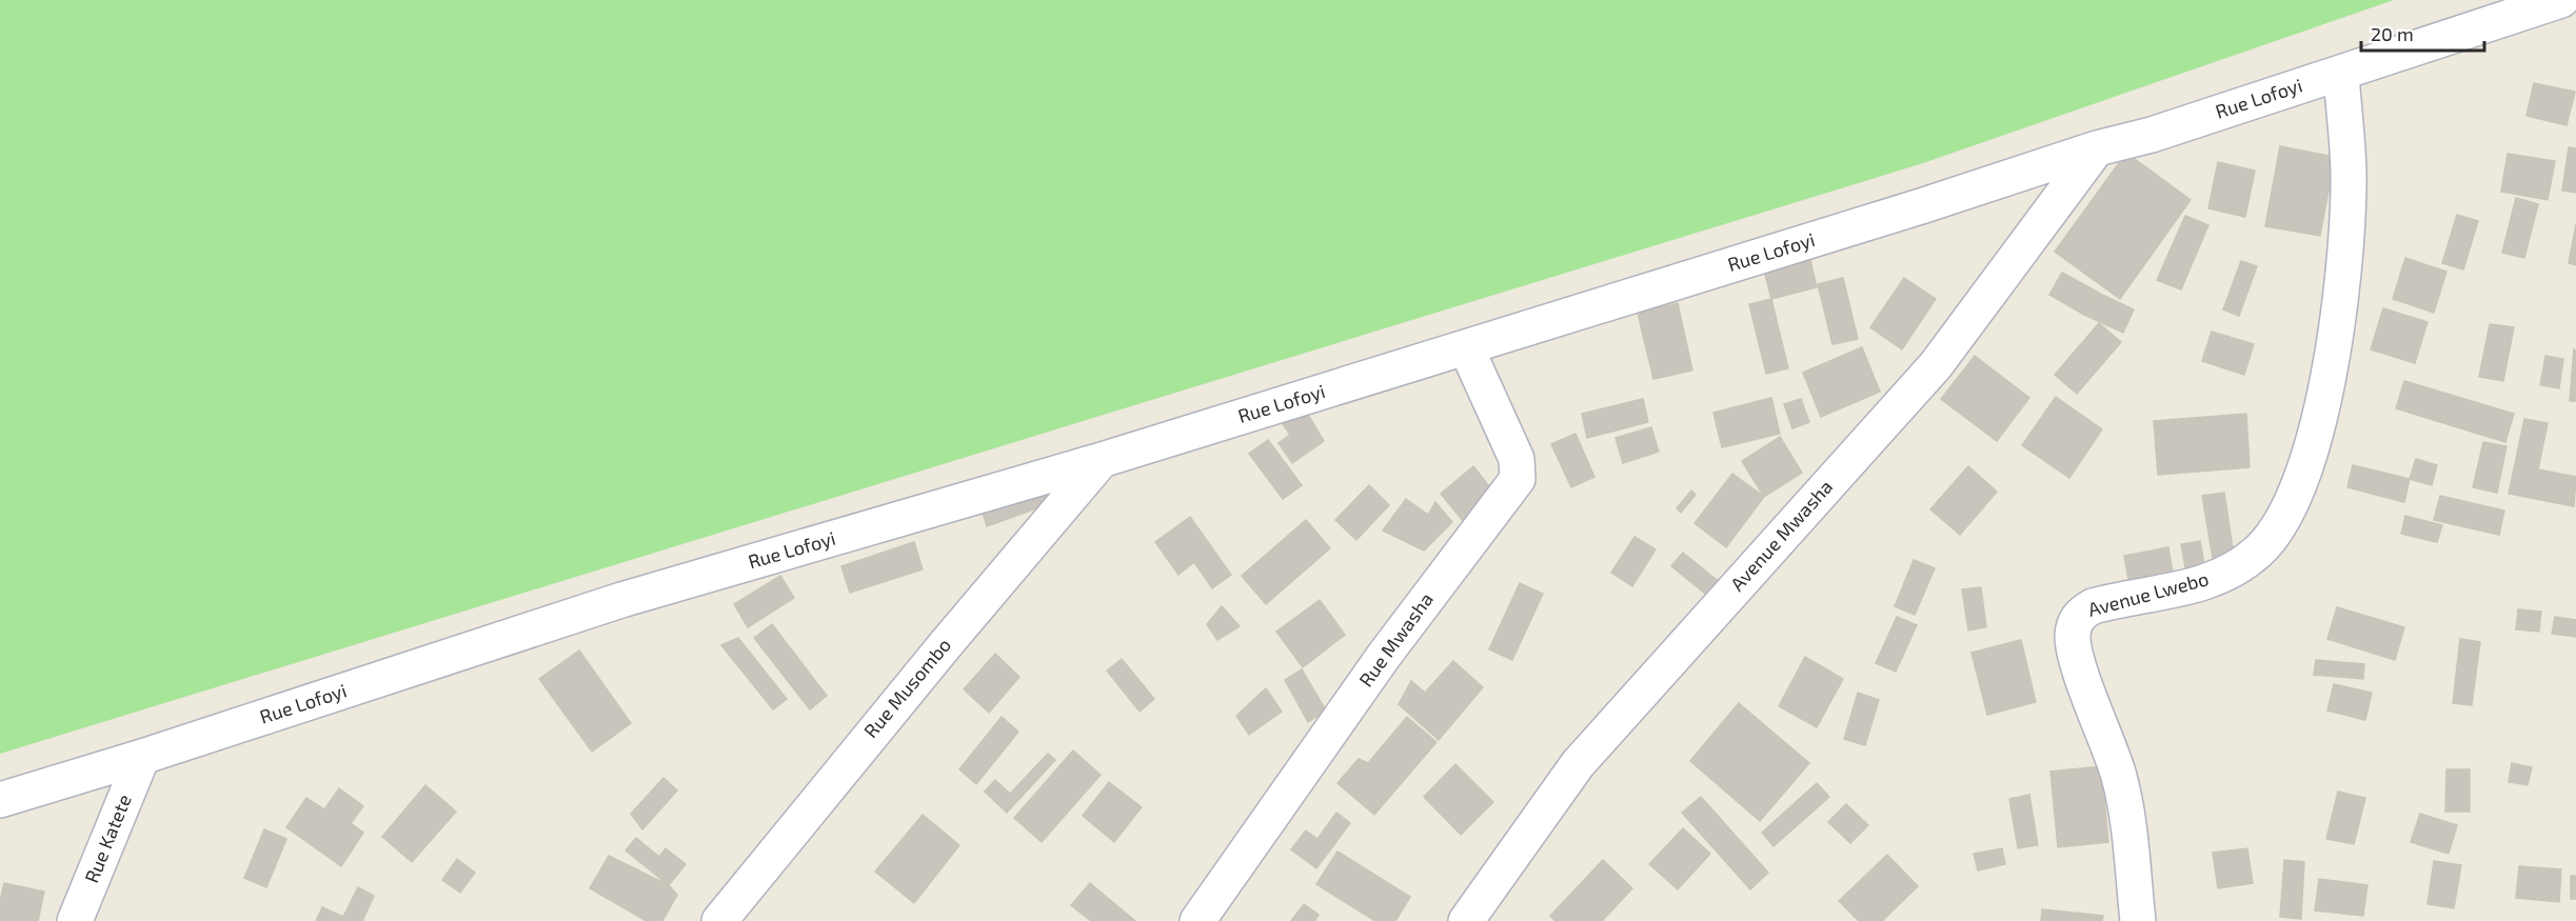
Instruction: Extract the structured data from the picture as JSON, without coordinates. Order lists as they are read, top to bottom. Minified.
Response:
{"streets":{"street":["Rue Lofoyi","Avenue Mwasha","Avenue Lwebo","Rue Mwasha","Rue Musombo","Rue Katete"]},"crossings":[["Rue Lofoyi","Avenue Mwasha"],["Rue Lofoyi","Avenue Lwebo"],["Rue Lofoyi","Rue Mwasha"],["Rue Lofoyi","Rue Musombo"],["Rue Lofoyi","Rue Katete"]],"scale_bar":"20 m"}
